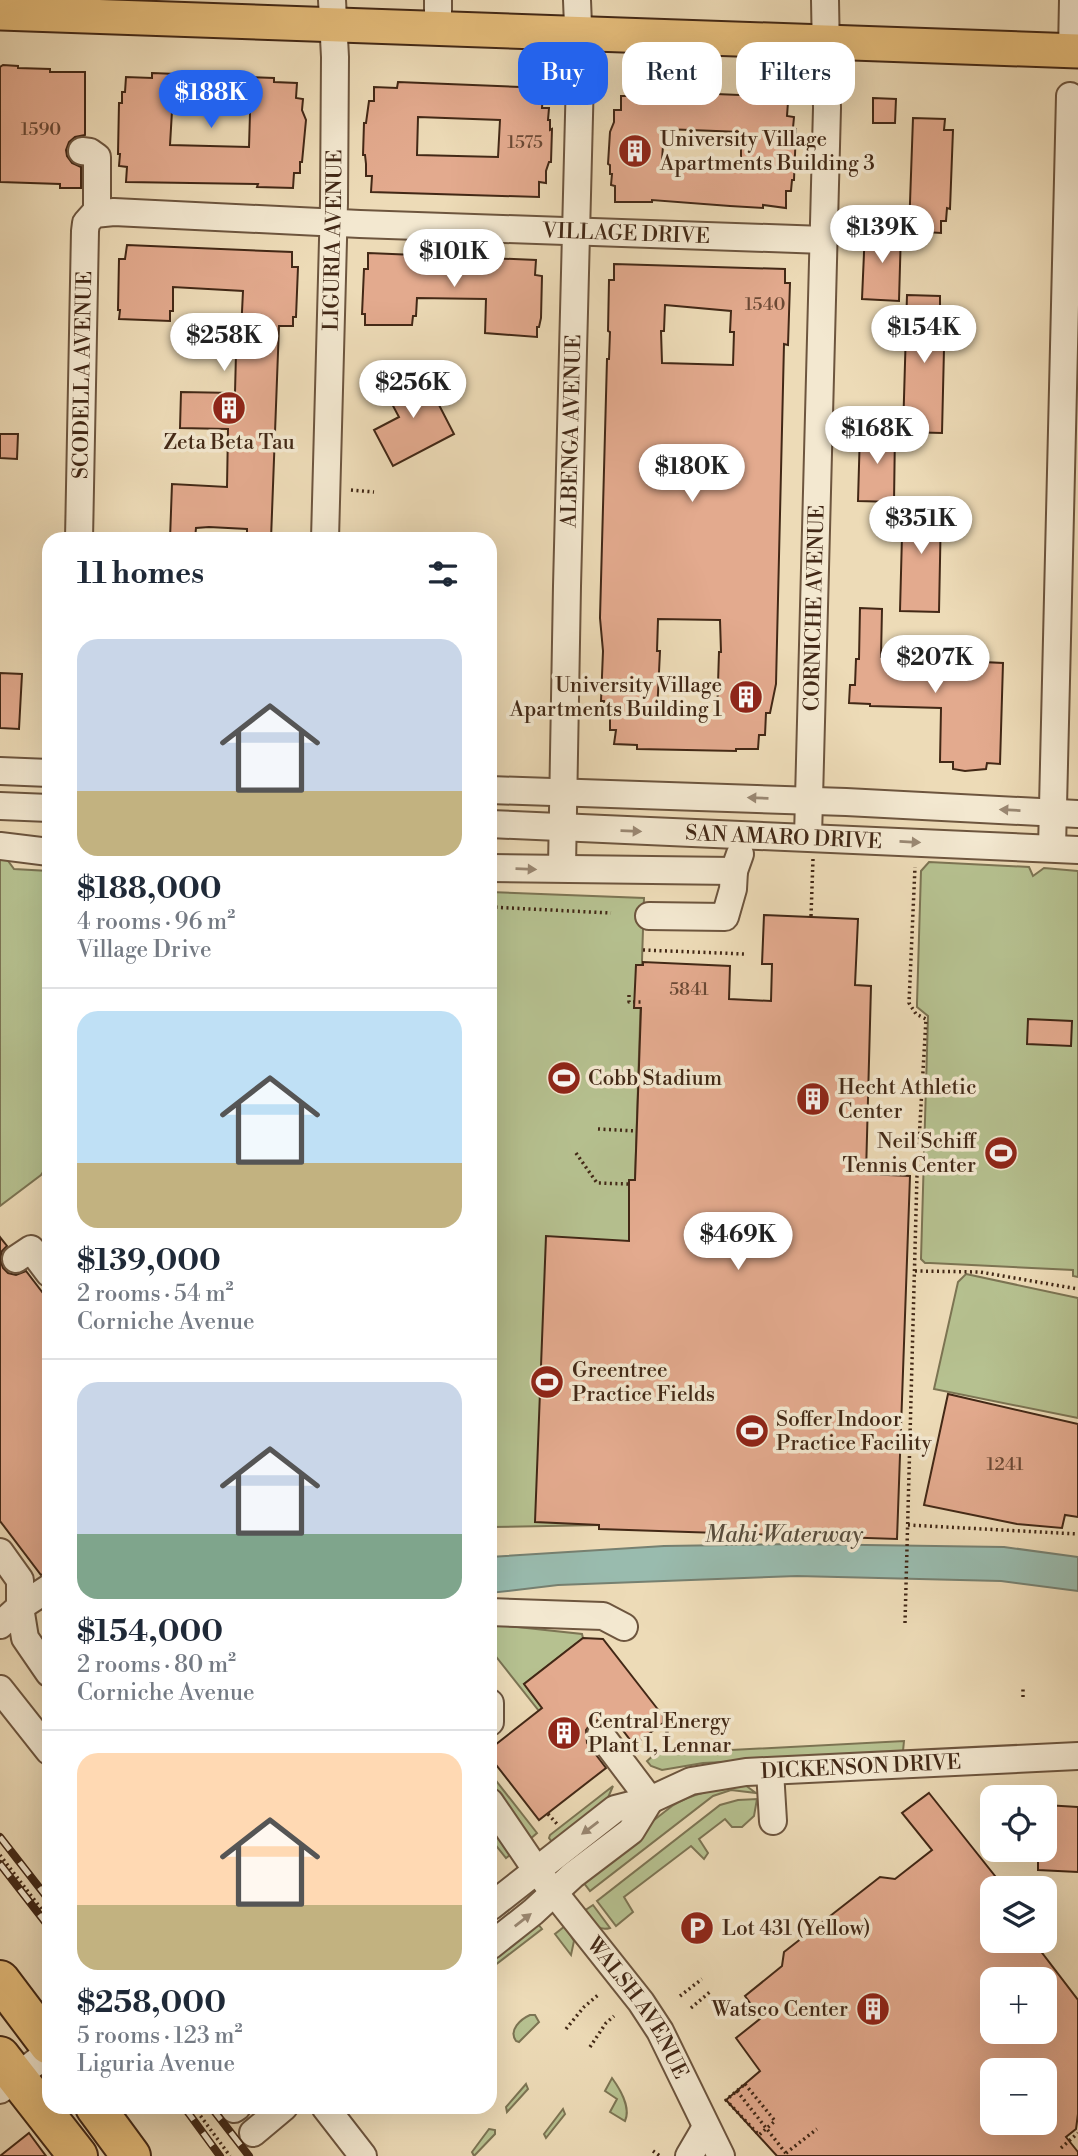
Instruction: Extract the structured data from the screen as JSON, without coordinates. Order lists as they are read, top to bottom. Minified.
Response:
{"streets":{"street":["VILLAGE DRIVE","LIGURIA AVENUE","SCODELLA AVENUE","ALBENGA AVENUE","CORNICHE AVENUE","SAN AMARO DRIVE","DICKENSON DRIVE","WALSH AVENUE"]},"crossings":[["VILLAGE DRIVE","LIGURIA AVENUE"],["VILLAGE DRIVE","SCODELLA AVENUE"],["VILLAGE DRIVE","ALBENGA AVENUE"],["VILLAGE DRIVE","CORNICHE AVENUE"],["ALBENGA AVENUE","SAN AMARO DRIVE"],["CORNICHE AVENUE","SAN AMARO DRIVE"],["DICKENSON DRIVE","WALSH AVENUE"]],"water":["Mahi Waterway"],"places":{"building":["University Village Apartments Building 3","Zeta Beta Tau","University Village Apartments Building 1","Hecht Athletic Center","Central Energy Plant 1, Lennar","Watsco Center"],"sports":["Cobb Stadium","Neil Schiff Tennis Center","Greentree Practice Fields","Soffer Indoor Practice Facility"],"parking":["Lot 431 (Yellow)"]},"house_numbers":["1590","1575","1540","5841","1241"],"page":{"chip":["Buy","Rent","Filters"],"price":["$188K","$139K","$101K","$154K","$258K","$256K","$168K","$180K","$351K","$207K","$469K"],"heading":"11 homes","list":[{"name":"$188,000","note":"4 rooms · 96 m² · Village Drive"},{"name":"$139,000","note":"2 rooms · 54 m² · Corniche Avenue"},{"name":"$154,000","note":"2 rooms · 80 m² · Corniche Avenue"},{"name":"$258,000","note":"5 rooms · 123 m² · Liguria Avenue"}],"map_buttons":["+","−"]}}
